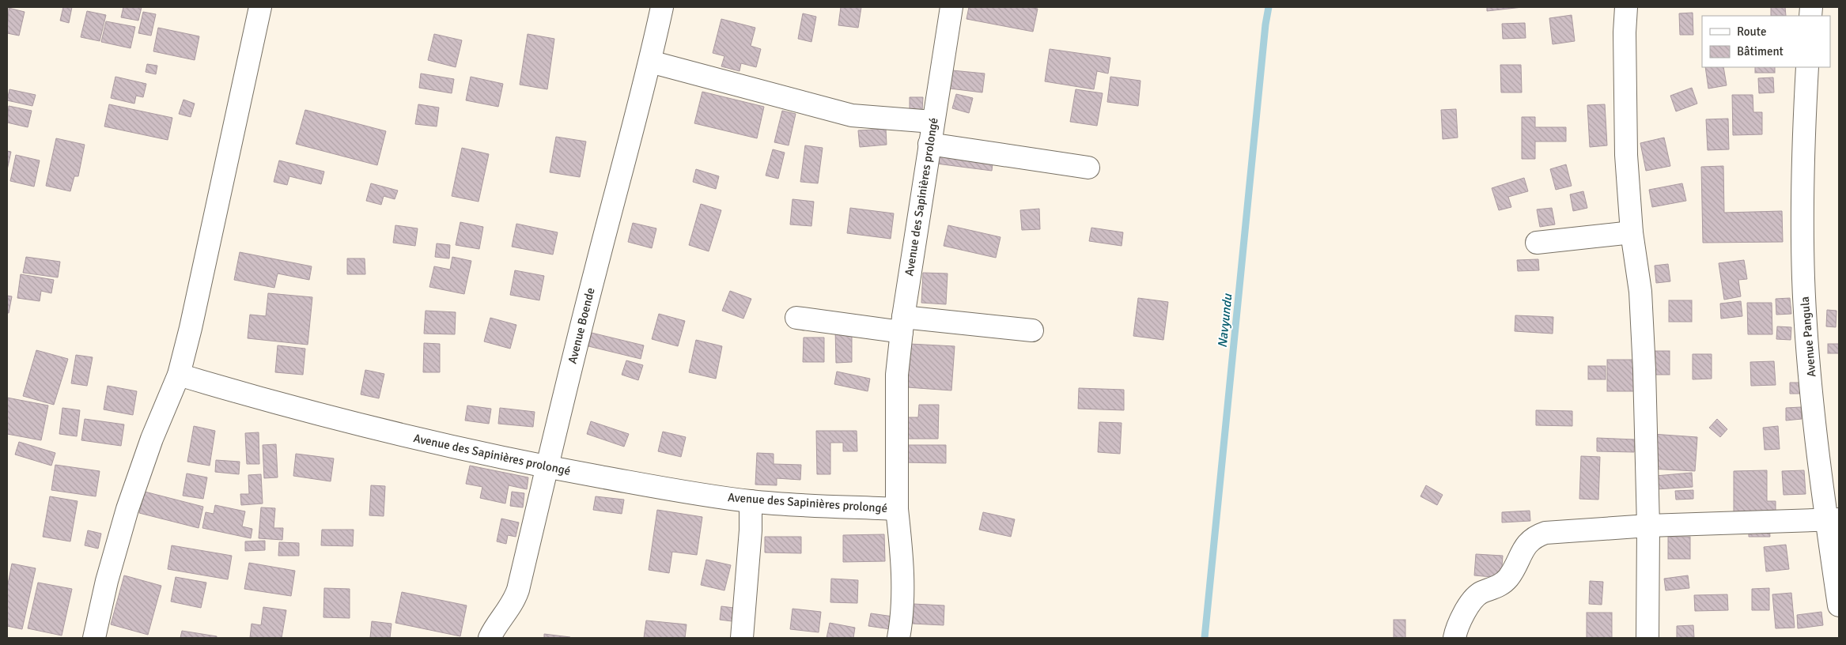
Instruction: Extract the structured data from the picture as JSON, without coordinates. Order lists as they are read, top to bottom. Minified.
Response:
{"streets":{"street":["Avenue des Sapinières prolongé","Avenue Boende","Avenue Pangula"]},"crossings":[["Avenue des Sapinières prolongé","Avenue Boende"]],"water":["Navyundu"],"legend":["Route","Bâtiment"]}
